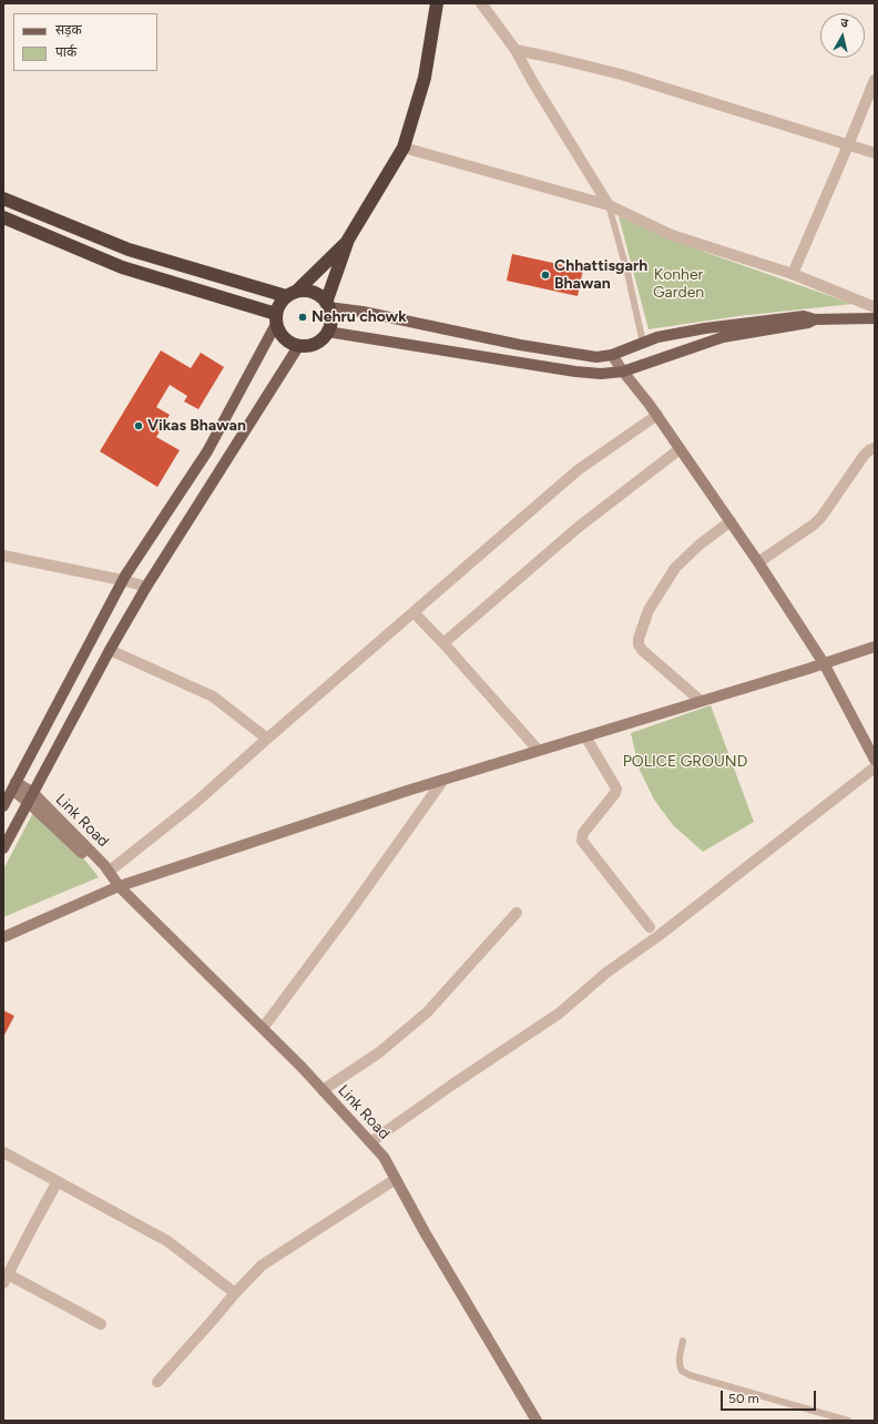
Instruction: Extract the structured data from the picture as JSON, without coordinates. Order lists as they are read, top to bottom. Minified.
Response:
{"streets":{"street":["Link Road"]},"parks":["Konher Garden","POLICE GROUND"],"places":["Chhattisgarh Bhawan","Nehru chowk","Vikas Bhawan"],"legend":["सड़क","पार्क"],"scale_bar":"50 m","north":"top"}
